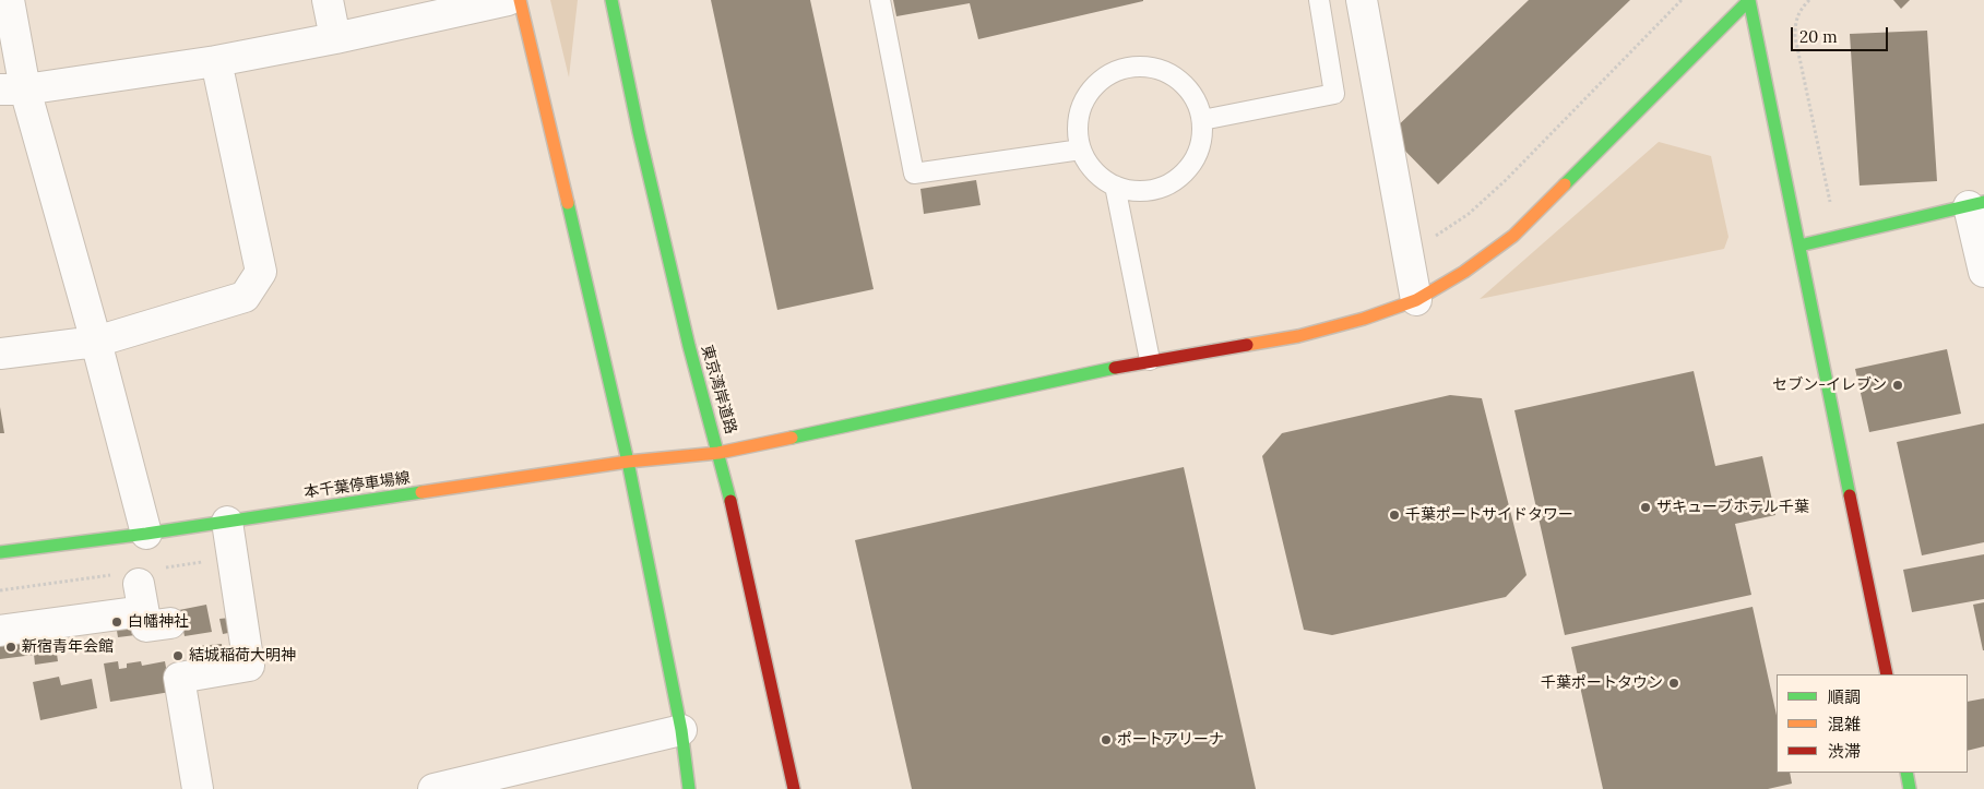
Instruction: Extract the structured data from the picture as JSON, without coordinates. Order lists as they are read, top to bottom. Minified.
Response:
{"streets":{"main road":["東京湾岸道路","本千葉停車場線"]},"crossings":[["東京湾岸道路","本千葉停車場線"]],"places":["セブン-イレブン","ザキューブホテル千葉","千葉ポートサイドタワー","白幡神社","新宿青年会館","結城稲荷大明神","千葉ポートタウン","ポートアリーナ"],"legend":["順調","混雑","渋滞"],"scale_bar":"20 m"}
